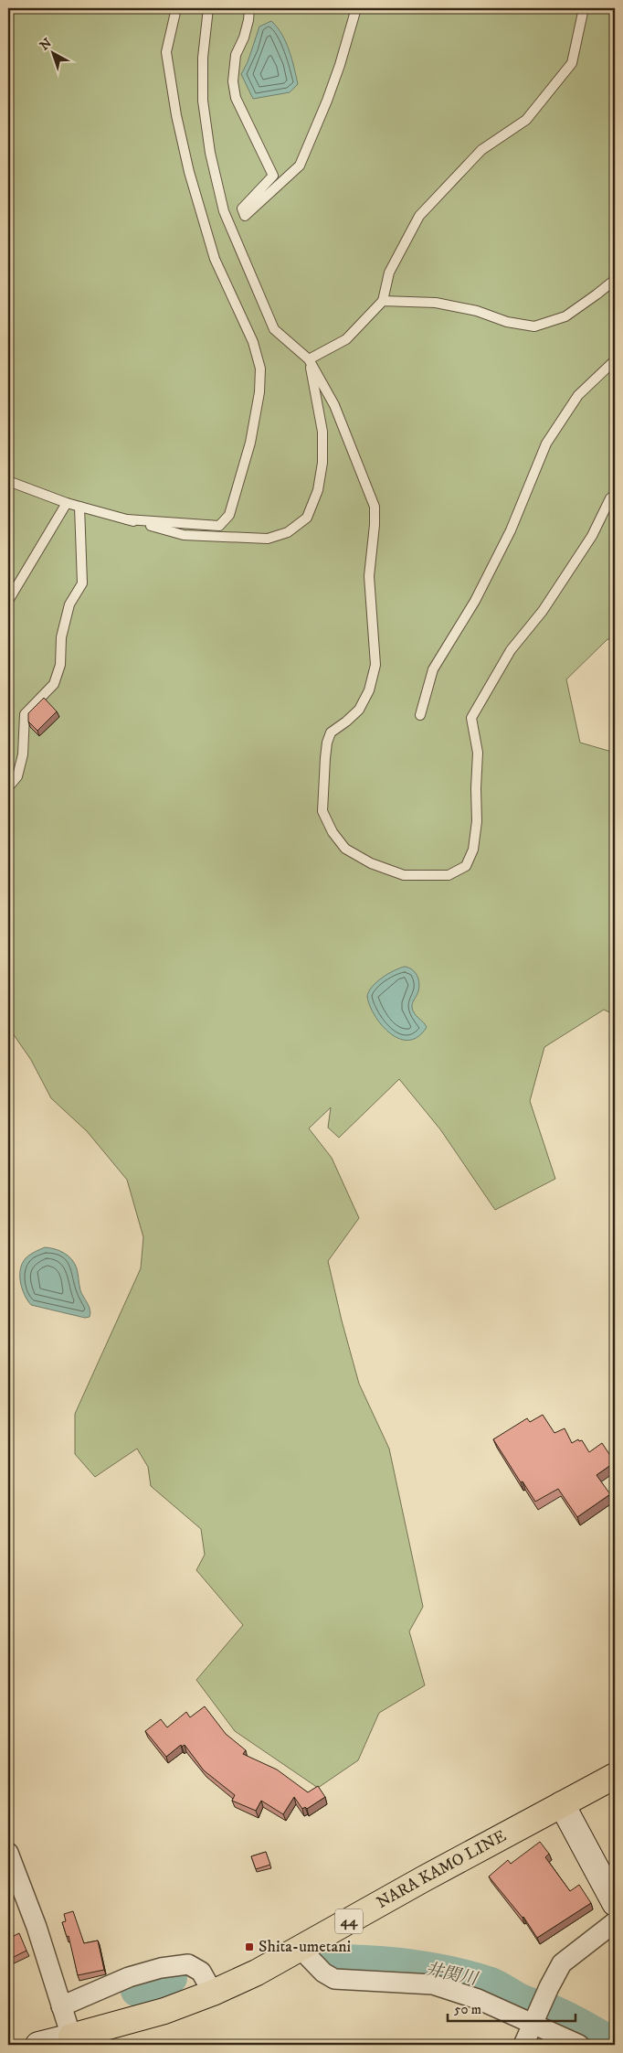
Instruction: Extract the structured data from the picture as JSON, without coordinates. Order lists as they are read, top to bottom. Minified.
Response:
{"streets":{"main road":["NARA KAMO LINE","44"]},"water":["井関川"],"places":{"transit":["Shita-umetani"]},"scale_bar":"50 m","north":"top left"}
